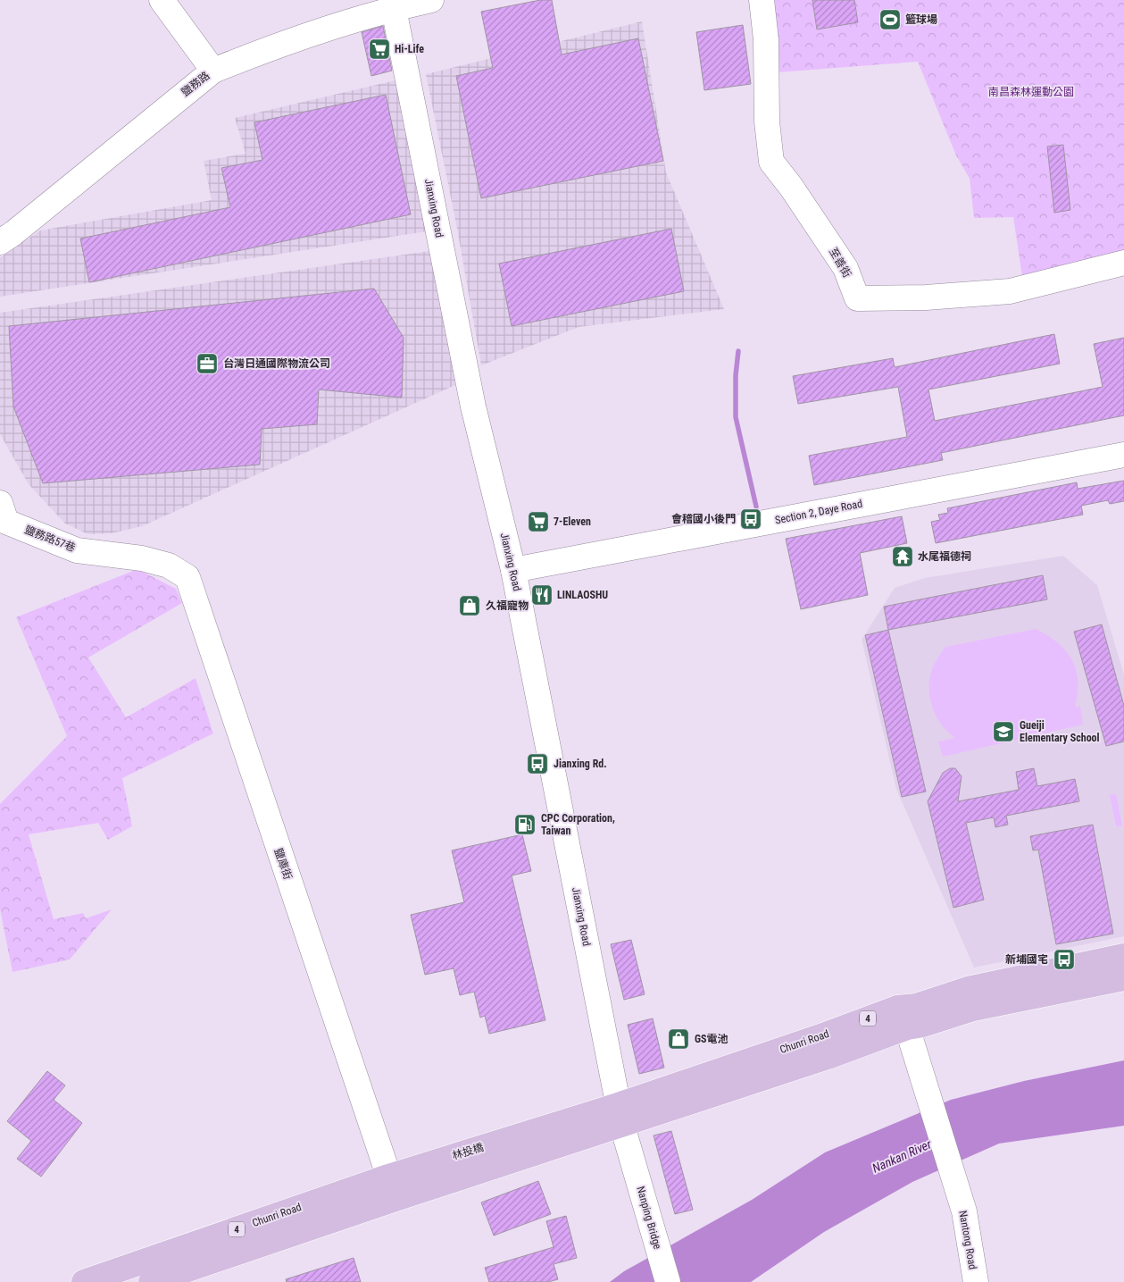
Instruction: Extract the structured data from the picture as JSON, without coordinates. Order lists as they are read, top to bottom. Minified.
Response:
{"streets":{"main road":["4","Chunri Road","林投橋"],"street":["鹽務路","Jianxing Road","至善街","Section 2, Daye Road","鹽務路57巷","鹽庫街","Nanping Bridge","Nantong Road"]},"crossings":[["鹽務路","Jianxing Road"],["Jianxing Road","Section 2, Daye Road"],["Jianxing Road","Chunri Road"],["Jianxing Road","Nanping Bridge"],["鹽務路57巷","鹽庫街"],["鹽庫街","Chunri Road"],["Chunri Road","林投橋"],["Chunri Road","Nantong Road"]],"water":["Nankan River"],"parks":["南昌森林運動公園"],"places":{"sports":["籃球場"],"supermarket":["Hi-Life","7-Eleven"],"office":["台灣日通國際物流公司"],"bus stop":["會稽國小後門","Jianxing Rd.","新埔國宅"],"temple":["水尾福德祠"],"restaurant":["LINLAOSHU"],"shop":["久福寵物","GS電池"],"school or university":["Gueiji Elementary School"],"fuel station":["CPC Corporation, Taiwan"]}}
